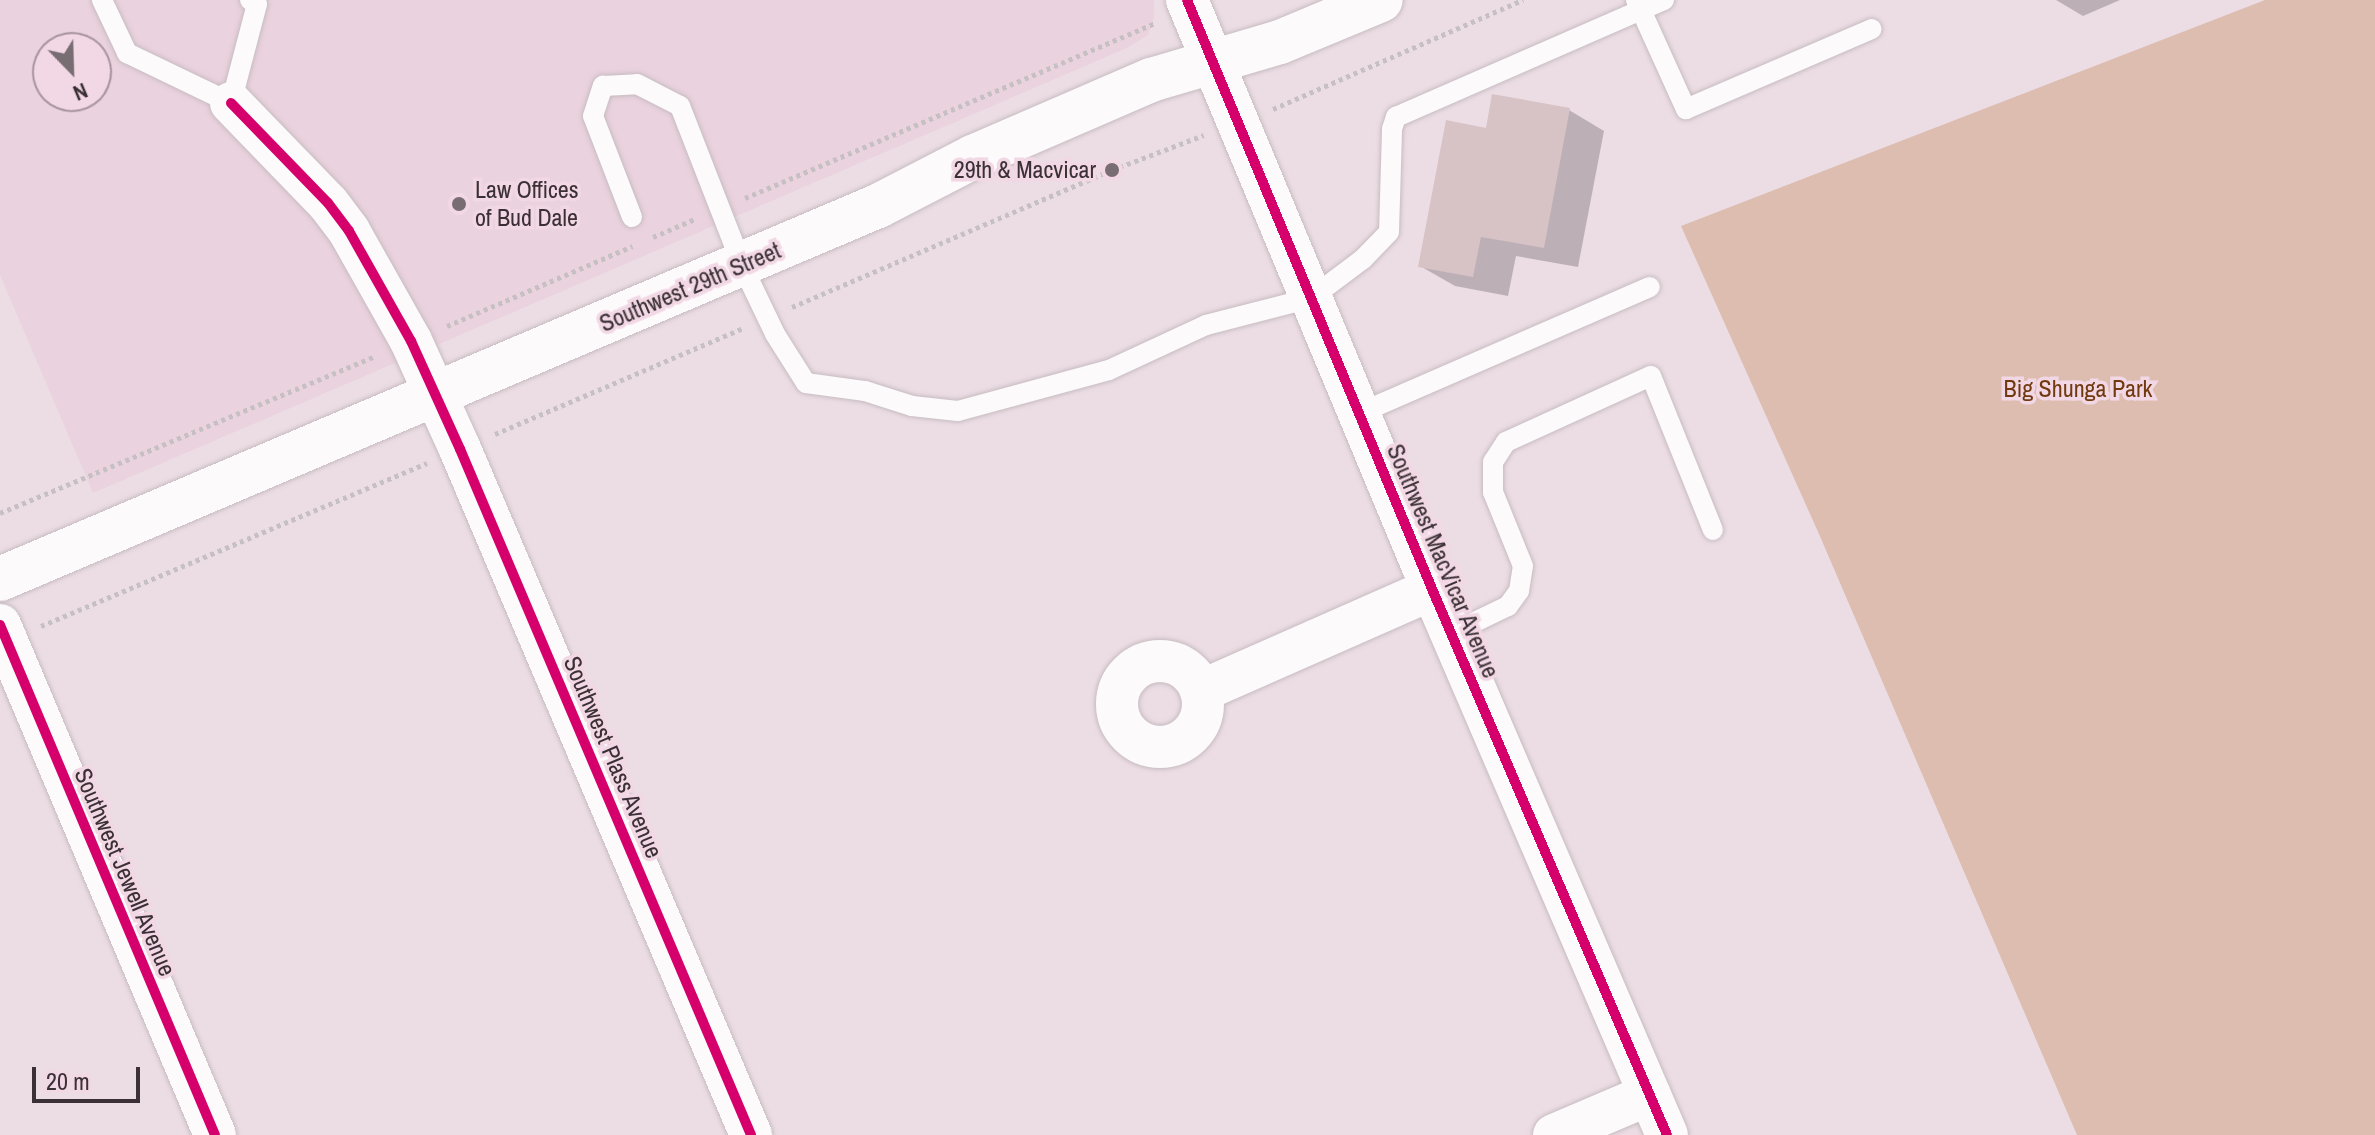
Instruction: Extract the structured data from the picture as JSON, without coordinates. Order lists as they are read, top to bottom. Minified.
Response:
{"streets":{"main road":["Southwest 29th Street"],"street":["Southwest MacVicar Avenue","Southwest Plass Avenue","Southwest Jewell Avenue"]},"crossings":[["Southwest 29th Street","Southwest MacVicar Avenue"],["Southwest 29th Street","Southwest Plass Avenue"]],"parks":["Big Shunga Park"],"places":["29th & Macvicar","Law Offices of Bud Dale"],"scale_bar":"20 m","north":"bottom right"}
